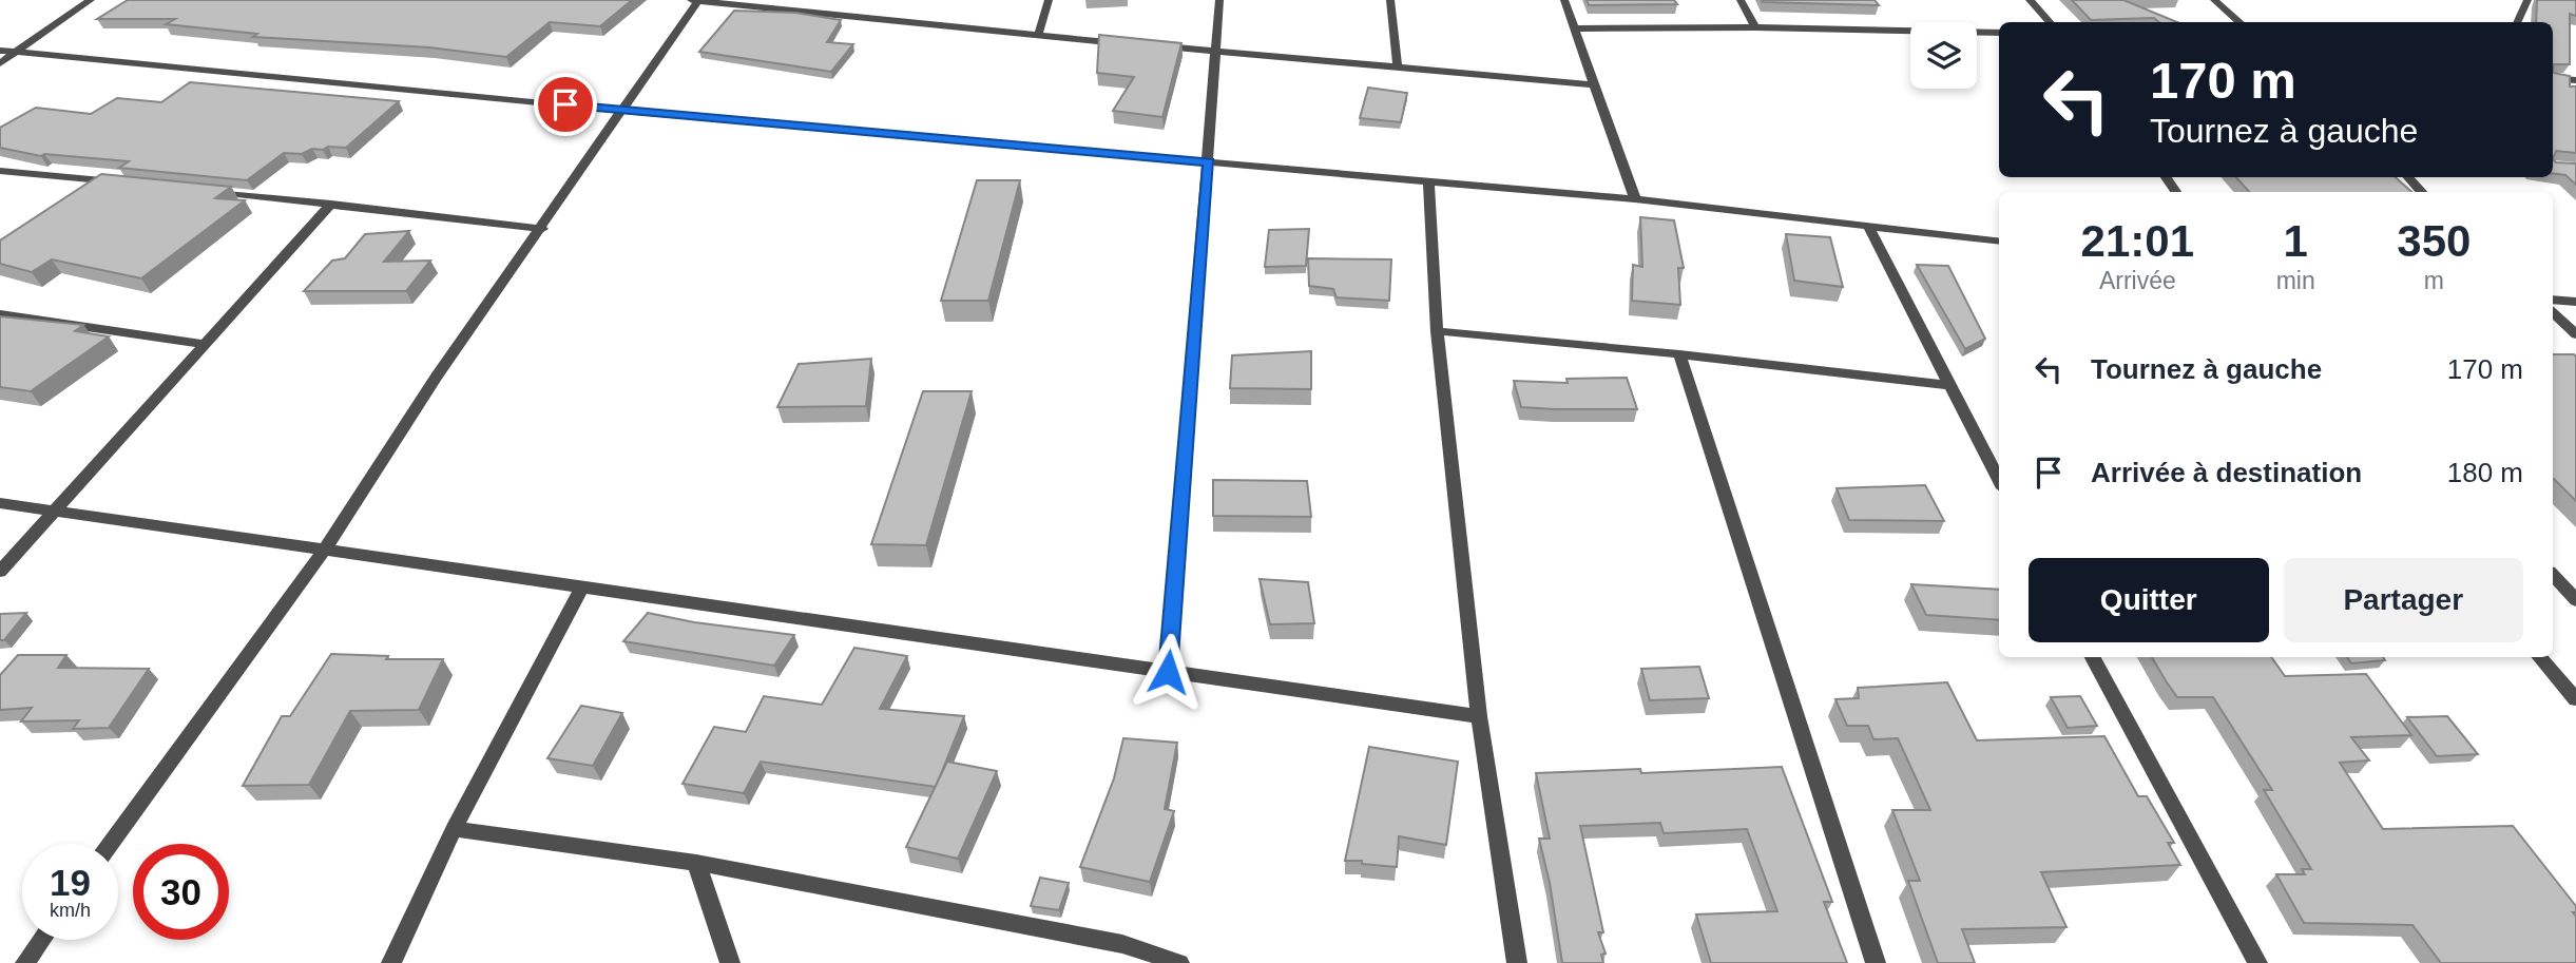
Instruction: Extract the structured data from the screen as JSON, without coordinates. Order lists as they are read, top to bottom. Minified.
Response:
{"page":{"turn":["170 m","Tournez à gauche"],"eta":["21:01","Arrivée","1","min","350","m"],"list":[{"name":"Tournez à gauche","value":"170 m"},{"name":"Arrivée à destination","value":"180 m"}],"buttons":["Quitter","Partager"],"speed":"19 km/h","limit":"30"}}
